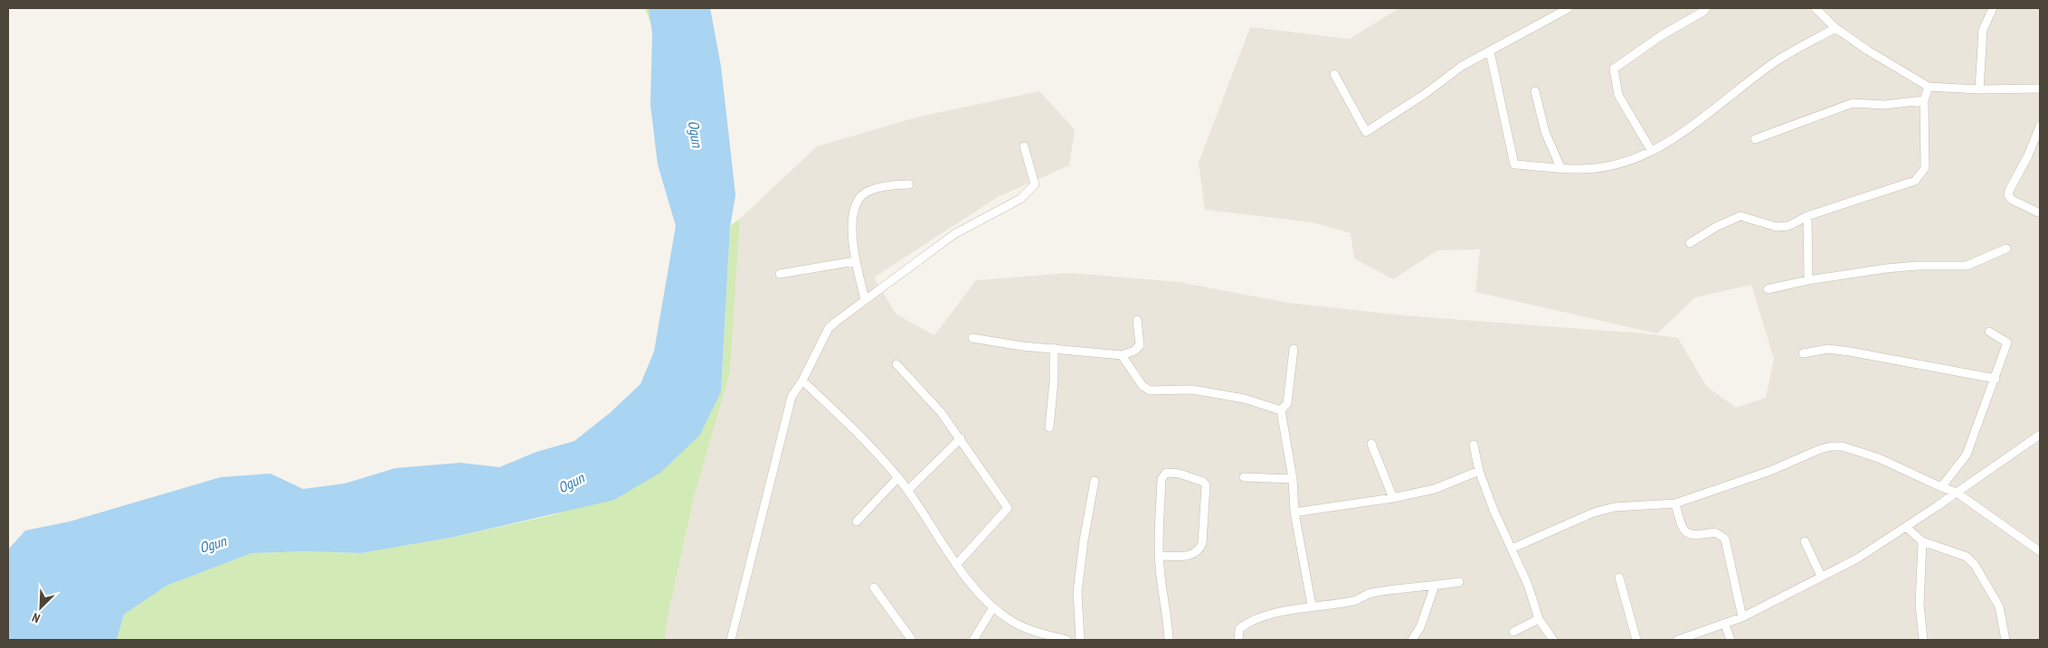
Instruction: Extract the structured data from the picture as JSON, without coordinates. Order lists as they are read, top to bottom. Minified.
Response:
{"water":["Ogun"],"north":"bottom left"}
